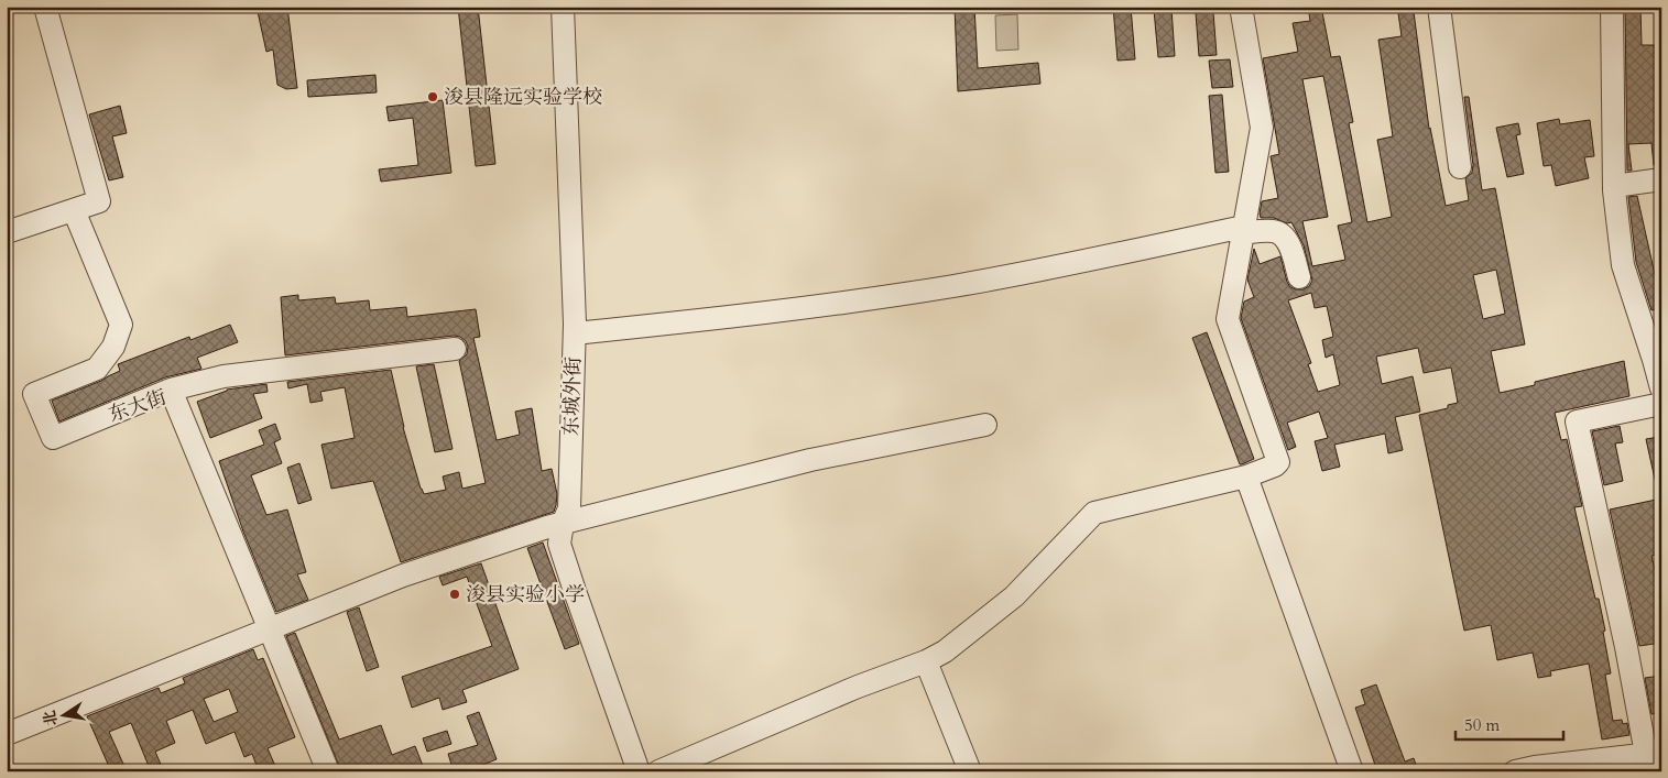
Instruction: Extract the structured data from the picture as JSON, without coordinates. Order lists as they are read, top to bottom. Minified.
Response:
{"streets":{"street":["东城外街","东大街"]},"places":["浚县隆远实验学校","浚县实验小学"],"scale_bar":"50 m","north":"left"}
